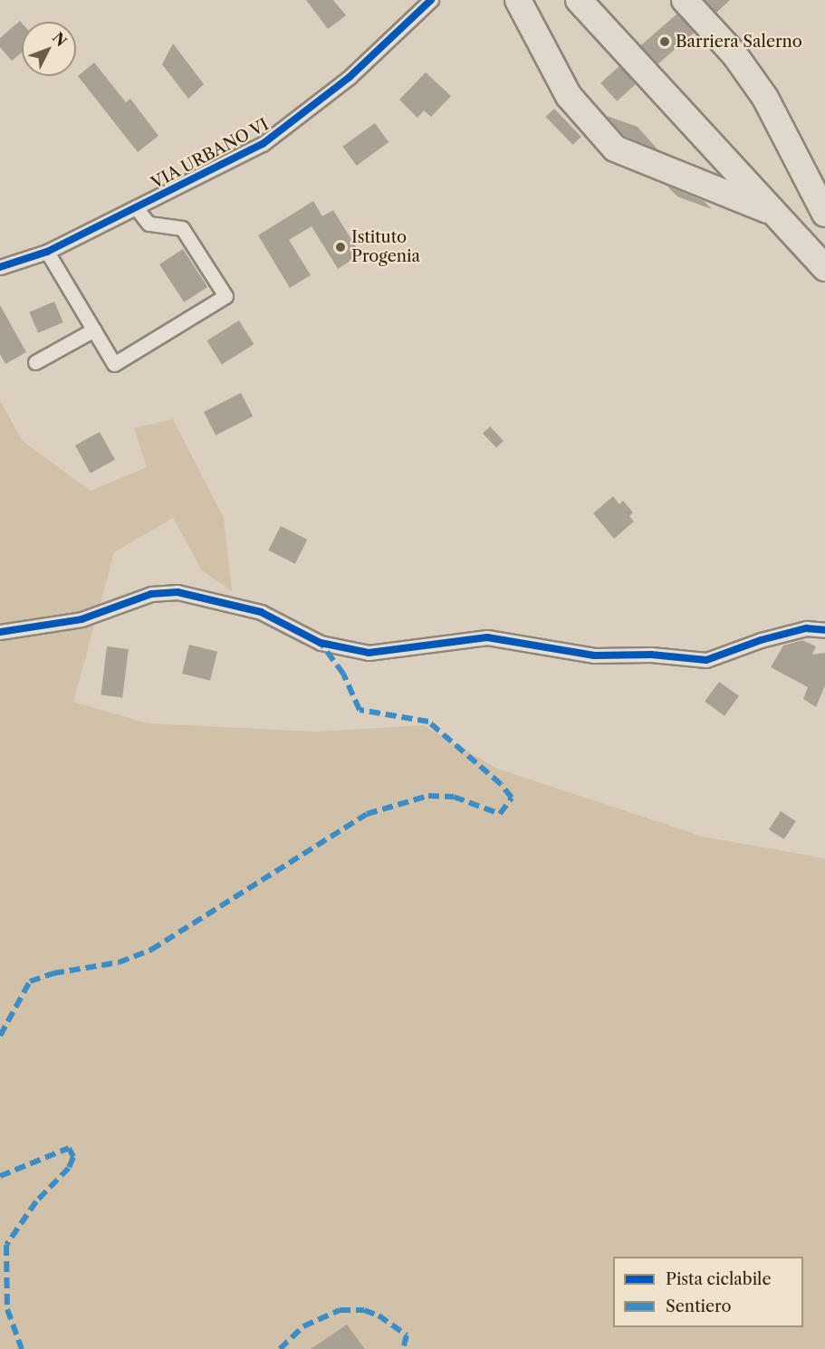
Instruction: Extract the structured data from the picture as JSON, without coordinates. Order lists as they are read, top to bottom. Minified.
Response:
{"streets":{"street":["VIA URBANO VI"]},"places":["Barriera Salerno","Istituto Progenia"],"legend":["Pista ciclabile","Sentiero"],"north":"top right"}
